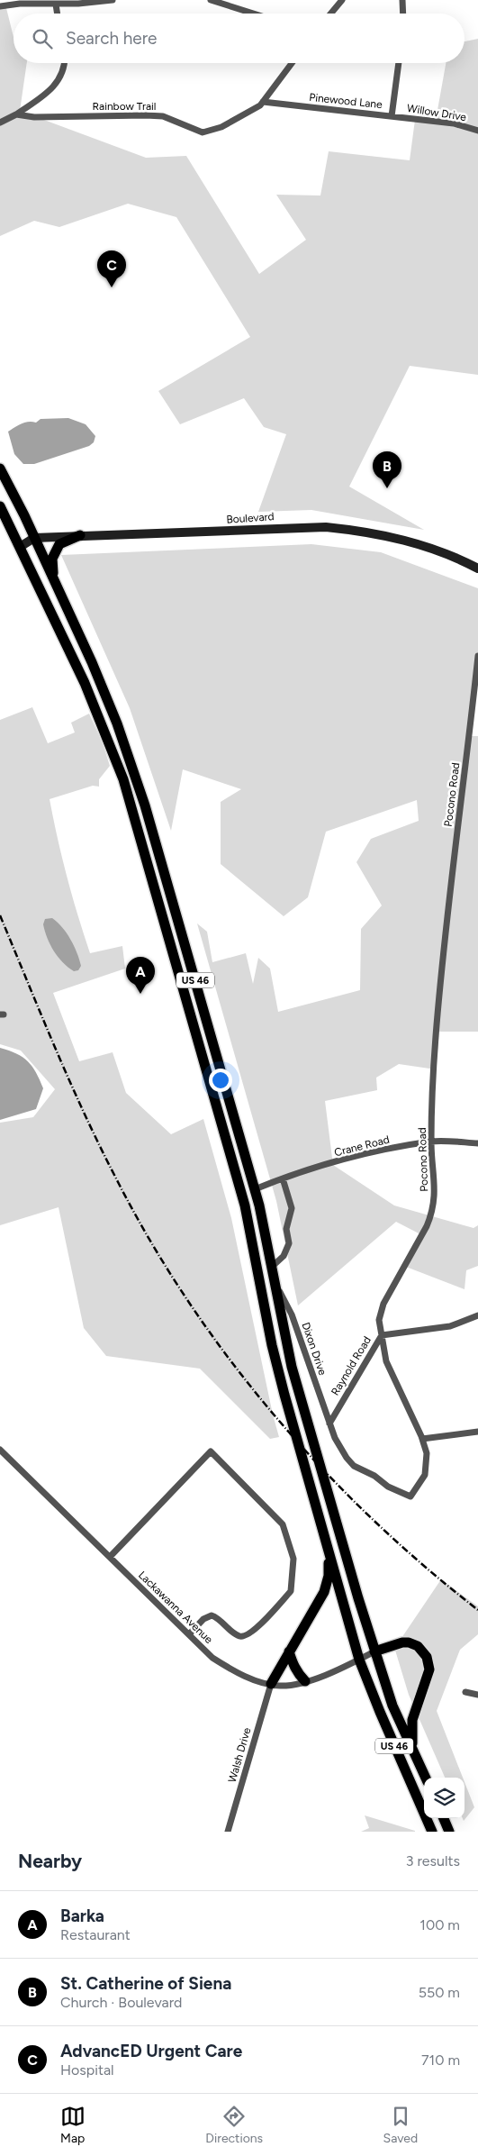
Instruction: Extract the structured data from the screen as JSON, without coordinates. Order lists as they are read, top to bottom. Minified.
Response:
{"streets":{"highway":["US 46"],"main road":["Boulevard"],"street":["Pinewood Lane","Rainbow Trail","Willow Drive","Pocono Road","Crane Road","Dixon Drive","Raynold Road","Lackawanna Avenue","Walsh Drive"]},"crossings":[["Pinewood Lane","Rainbow Trail"],["Pinewood Lane","Willow Drive"],["Boulevard","US 46"],["Pocono Road","Crane Road"],["Pocono Road","Dixon Drive"],["Pocono Road","Raynold Road"],["US 46","Crane Road"],["US 46","Dixon Drive"],["US 46","Lackawanna Avenue"],["Dixon Drive","Raynold Road"],["Lackawanna Avenue","Walsh Drive"]],"page":{"search":"Search here","pins":["C","B","A"],"heading":["Nearby","3 results"],"list":[{"mark":"A","name":"Barka","note":"Restaurant","value":"100 m"},{"mark":"B","name":"St. Catherine of Siena","note":"Church · Boulevard","value":"550 m"},{"mark":"C","name":"AdvancED Urgent Care","note":"Hospital","value":"710 m"}],"nav":["Map","Directions","Saved"]}}
